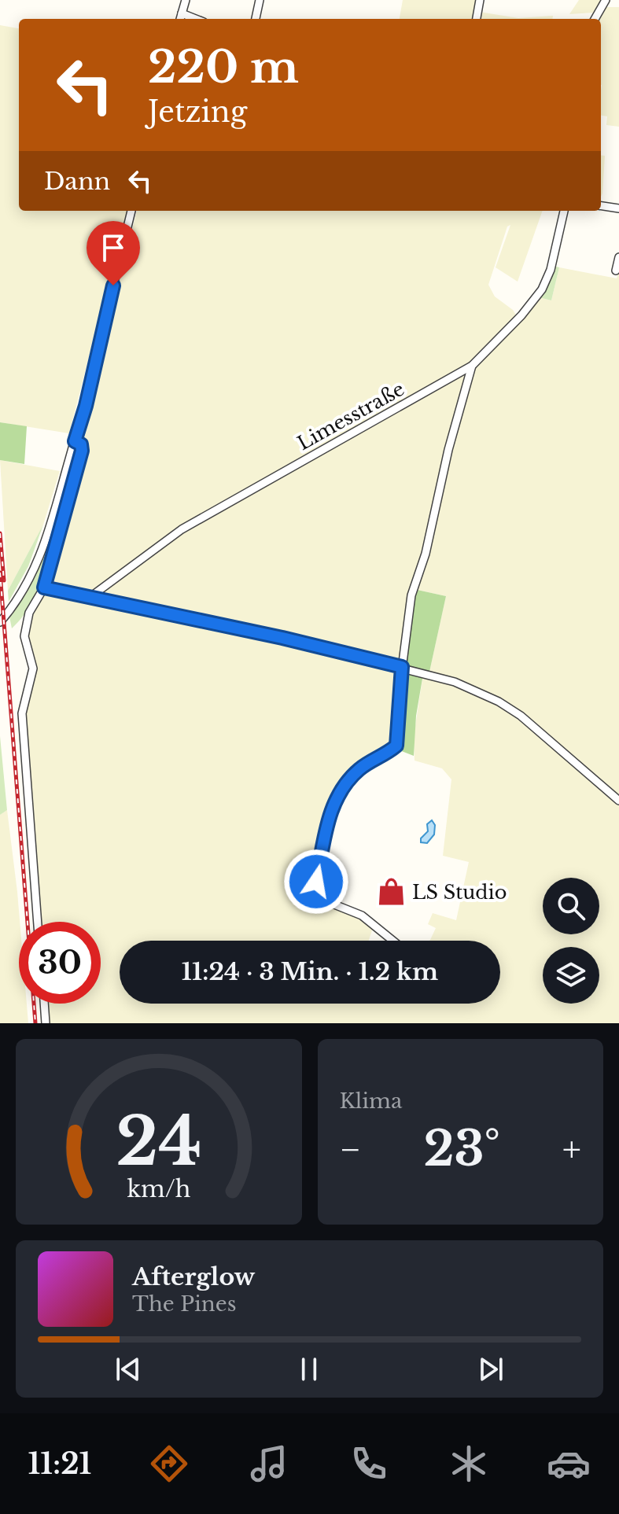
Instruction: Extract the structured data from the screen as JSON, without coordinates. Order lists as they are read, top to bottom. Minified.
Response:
{"streets":{"street":["Limesstraße"]},"places":{"shop":["LS Studio"]},"page":{"turn":["220 m","Jetzing"],"then":"Dann","limit":"30","trip":"11:24 · 3 Min. · 1.2 km","tile":"Klima","heat":["−","23°","+"],"song":["Afterglow","The Pines"],"tabs":"11:21","gauge":["24","km/h"]}}
